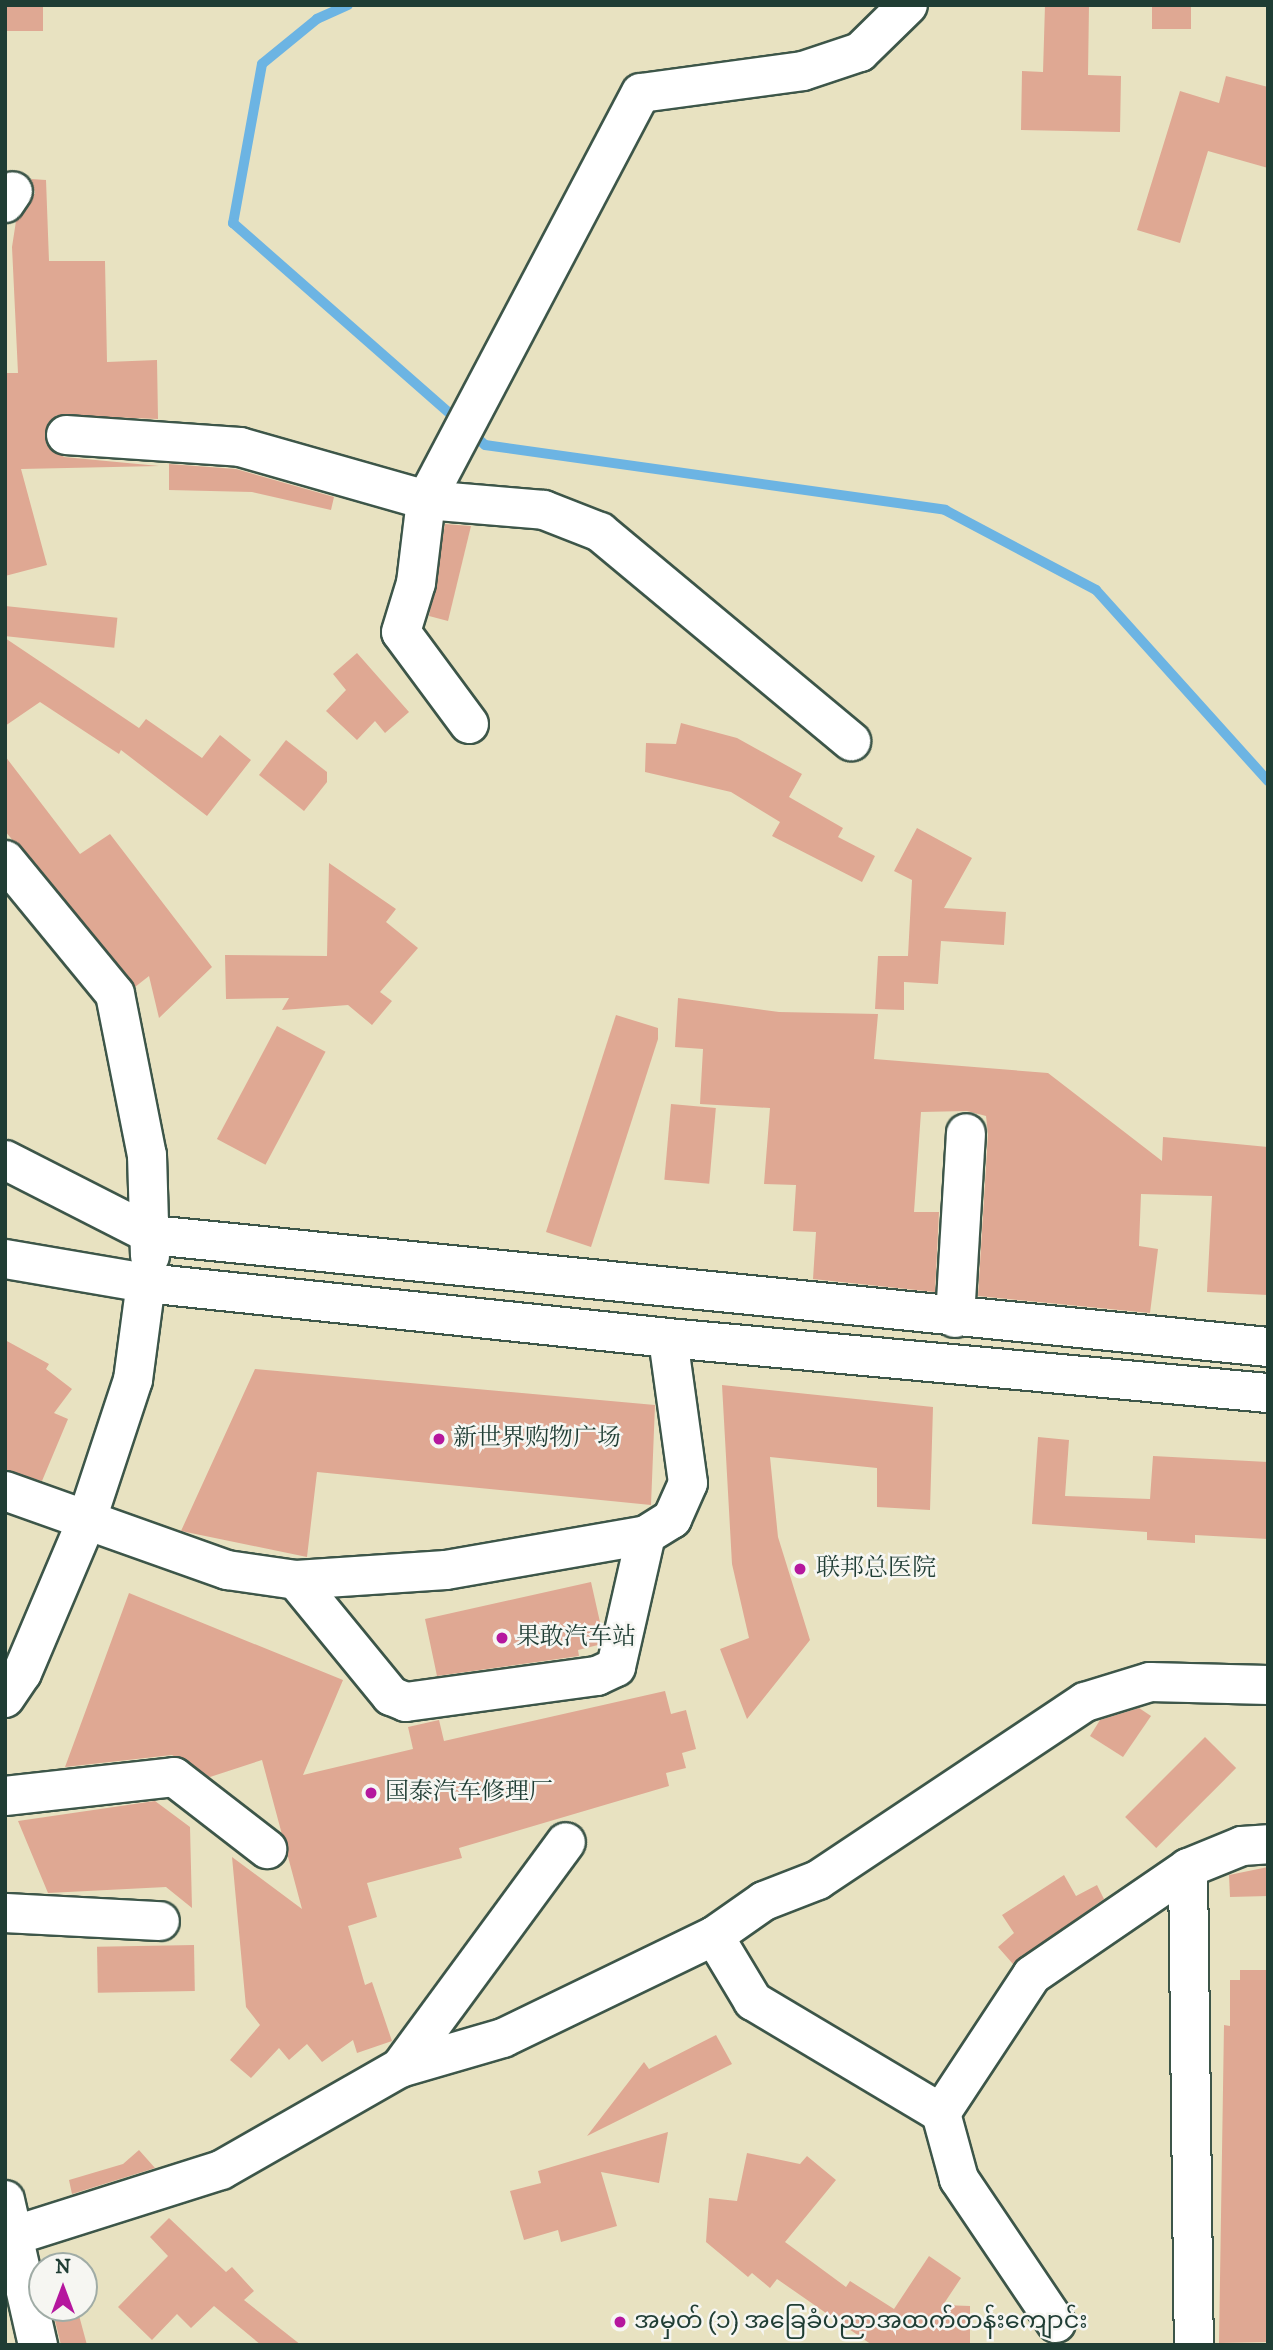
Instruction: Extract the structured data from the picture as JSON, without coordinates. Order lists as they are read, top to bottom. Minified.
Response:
{"places":["新世界购物广场","联邦总医院","果敢汽车站","国泰汽车修理厂","အမှတ် (၁) အခြေခံပညာအထက်တန်းကျောင်း"],"north":"top"}
